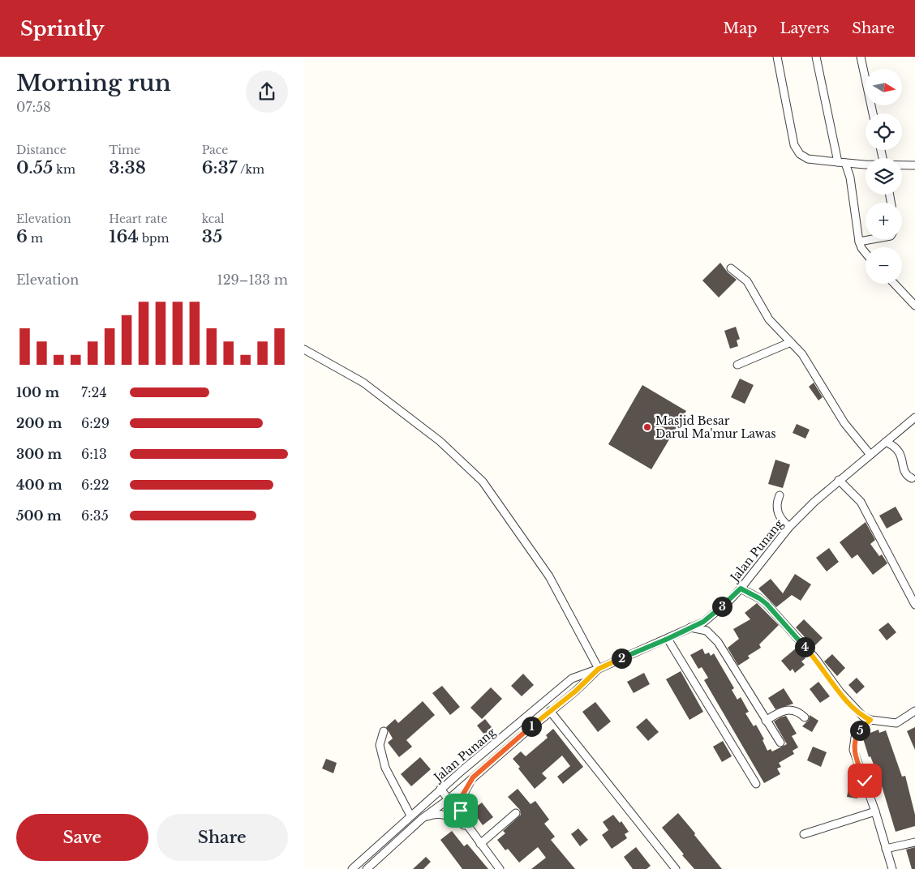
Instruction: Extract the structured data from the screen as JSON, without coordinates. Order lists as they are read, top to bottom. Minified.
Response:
{"streets":{"street":["Jalan Punang"]},"places":["Masjid Besar Darul Ma'mur Lawas"],"north":"right","page":{"header":"Sprintly","nav":["Map","Layers","Share"],"heading":["Morning run","07:58"],"map_buttons":["+","−"],"stats":[["Distance","0.55 km"],["Time","3:38"],["Pace","6:37 /km"],["Elevation","6 m"],["Heart rate","164 bpm"],["kcal","35"]],"chart":["Elevation","129–133 m"],"list":[{"name":"100 m","note":"7:24"},{"name":"200 m","note":"6:29"},{"name":"300 m","note":"6:13"},{"name":"400 m","note":"6:22"},{"name":"500 m","note":"6:35"}],"pins":["3","4","2","1","5"],"buttons":["Save","Share"]}}
